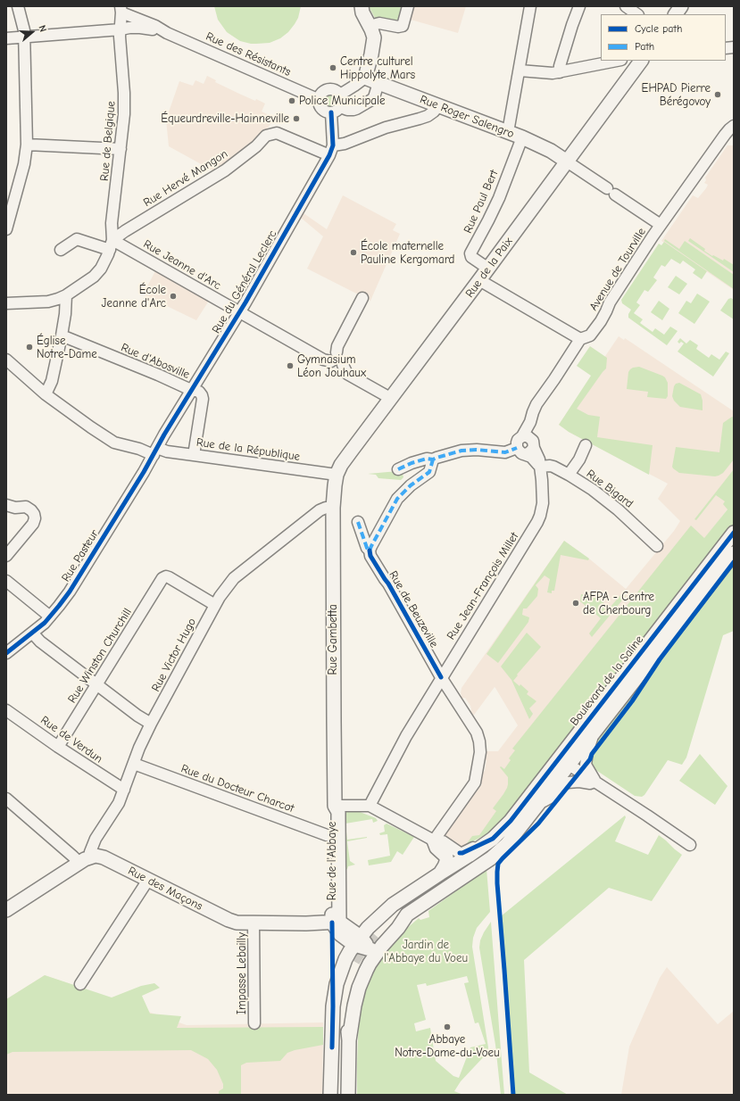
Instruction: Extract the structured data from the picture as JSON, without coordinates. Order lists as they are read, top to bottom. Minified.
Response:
{"streets":{"main road":["Rue Roger Salengro","Rue de la Paix","Rue Gambetta","Boulevard de la Saline","Rue de l'Abbaye","Rue des Maçons"],"street":["Rue des Résistants","Rue de Belgique","Rue Hervé Mangon","Rue Paul Bert","Rue Jeanne d'Arc","Avenue de Tourville","Rue du Général Leclerc","Rue d'Abosville","Rue de la République","Rue Bigard","Rue Pasteur","Rue Jean-François Millet","Rue de Beuzeville","Rue Victor Hugo","Rue Winston Churchill","Rue de Verdun","Rue du Docteur Charcot","Impasse Lebailly"]},"crossings":[["Rue des Résistants","Rue de Belgique"],["Rue Roger Salengro","Rue Paul Bert"],["Rue Roger Salengro","Rue de la Paix"],["Rue de Belgique","Rue Hervé Mangon"],["Rue de Belgique","Rue Jeanne d'Arc"],["Rue Hervé Mangon","Rue Jeanne d'Arc"],["Rue Hervé Mangon","Rue du Général Leclerc"],["Rue Paul Bert","Rue de la Paix"],["Rue Jeanne d'Arc","Rue de la Paix"],["Rue Jeanne d'Arc","Rue du Général Leclerc"],["Rue de la Paix","Rue de la République"],["Rue de la Paix","Rue Gambetta"],["Avenue de Tourville","Rue Jean-François Millet"],["Rue du Général Leclerc","Rue d'Abosville"],["Rue du Général Leclerc","Rue de la République"],["Rue du Général Leclerc","Rue Pasteur"],["Rue d'Abosville","Rue de la République"],["Rue de la République","Rue Pasteur"],["Rue de la République","Rue Gambetta"],["Rue Bigard","Rue Jean-François Millet"],["Rue Jean-François Millet","Rue de Beuzeville"],["Rue Gambetta","Rue Victor Hugo"],["Rue Gambetta","Rue de l'Abbaye"],["Rue Victor Hugo","Rue Winston Churchill"],["Rue Victor Hugo","Rue de Verdun"],["Rue Victor Hugo","Rue du Docteur Charcot"],["Rue Victor Hugo","Rue des Maçons"],["Rue Winston Churchill","Rue de Verdun"],["Rue du Docteur Charcot","Rue de l'Abbaye"],["Rue de l'Abbaye","Rue des Maçons"],["Rue des Maçons","Impasse Lebailly"]],"parks":["Jardin de l'Abbaye du Voeu"],"places":["Centre culturel Hippolyte Mars","EHPAD Pierre Bérégovoy","Police Municipale","Équeurdreville-Hainneville","École maternelle Pauline Kergomard","École Jeanne d'Arc","Église Notre-Dame","Gymnasium Léon Jouhaux","AFPA - Centre de Cherbourg","Abbaye Notre-Dame-du-Voeu"],"legend":["Cycle path","Path"],"north":"right"}
